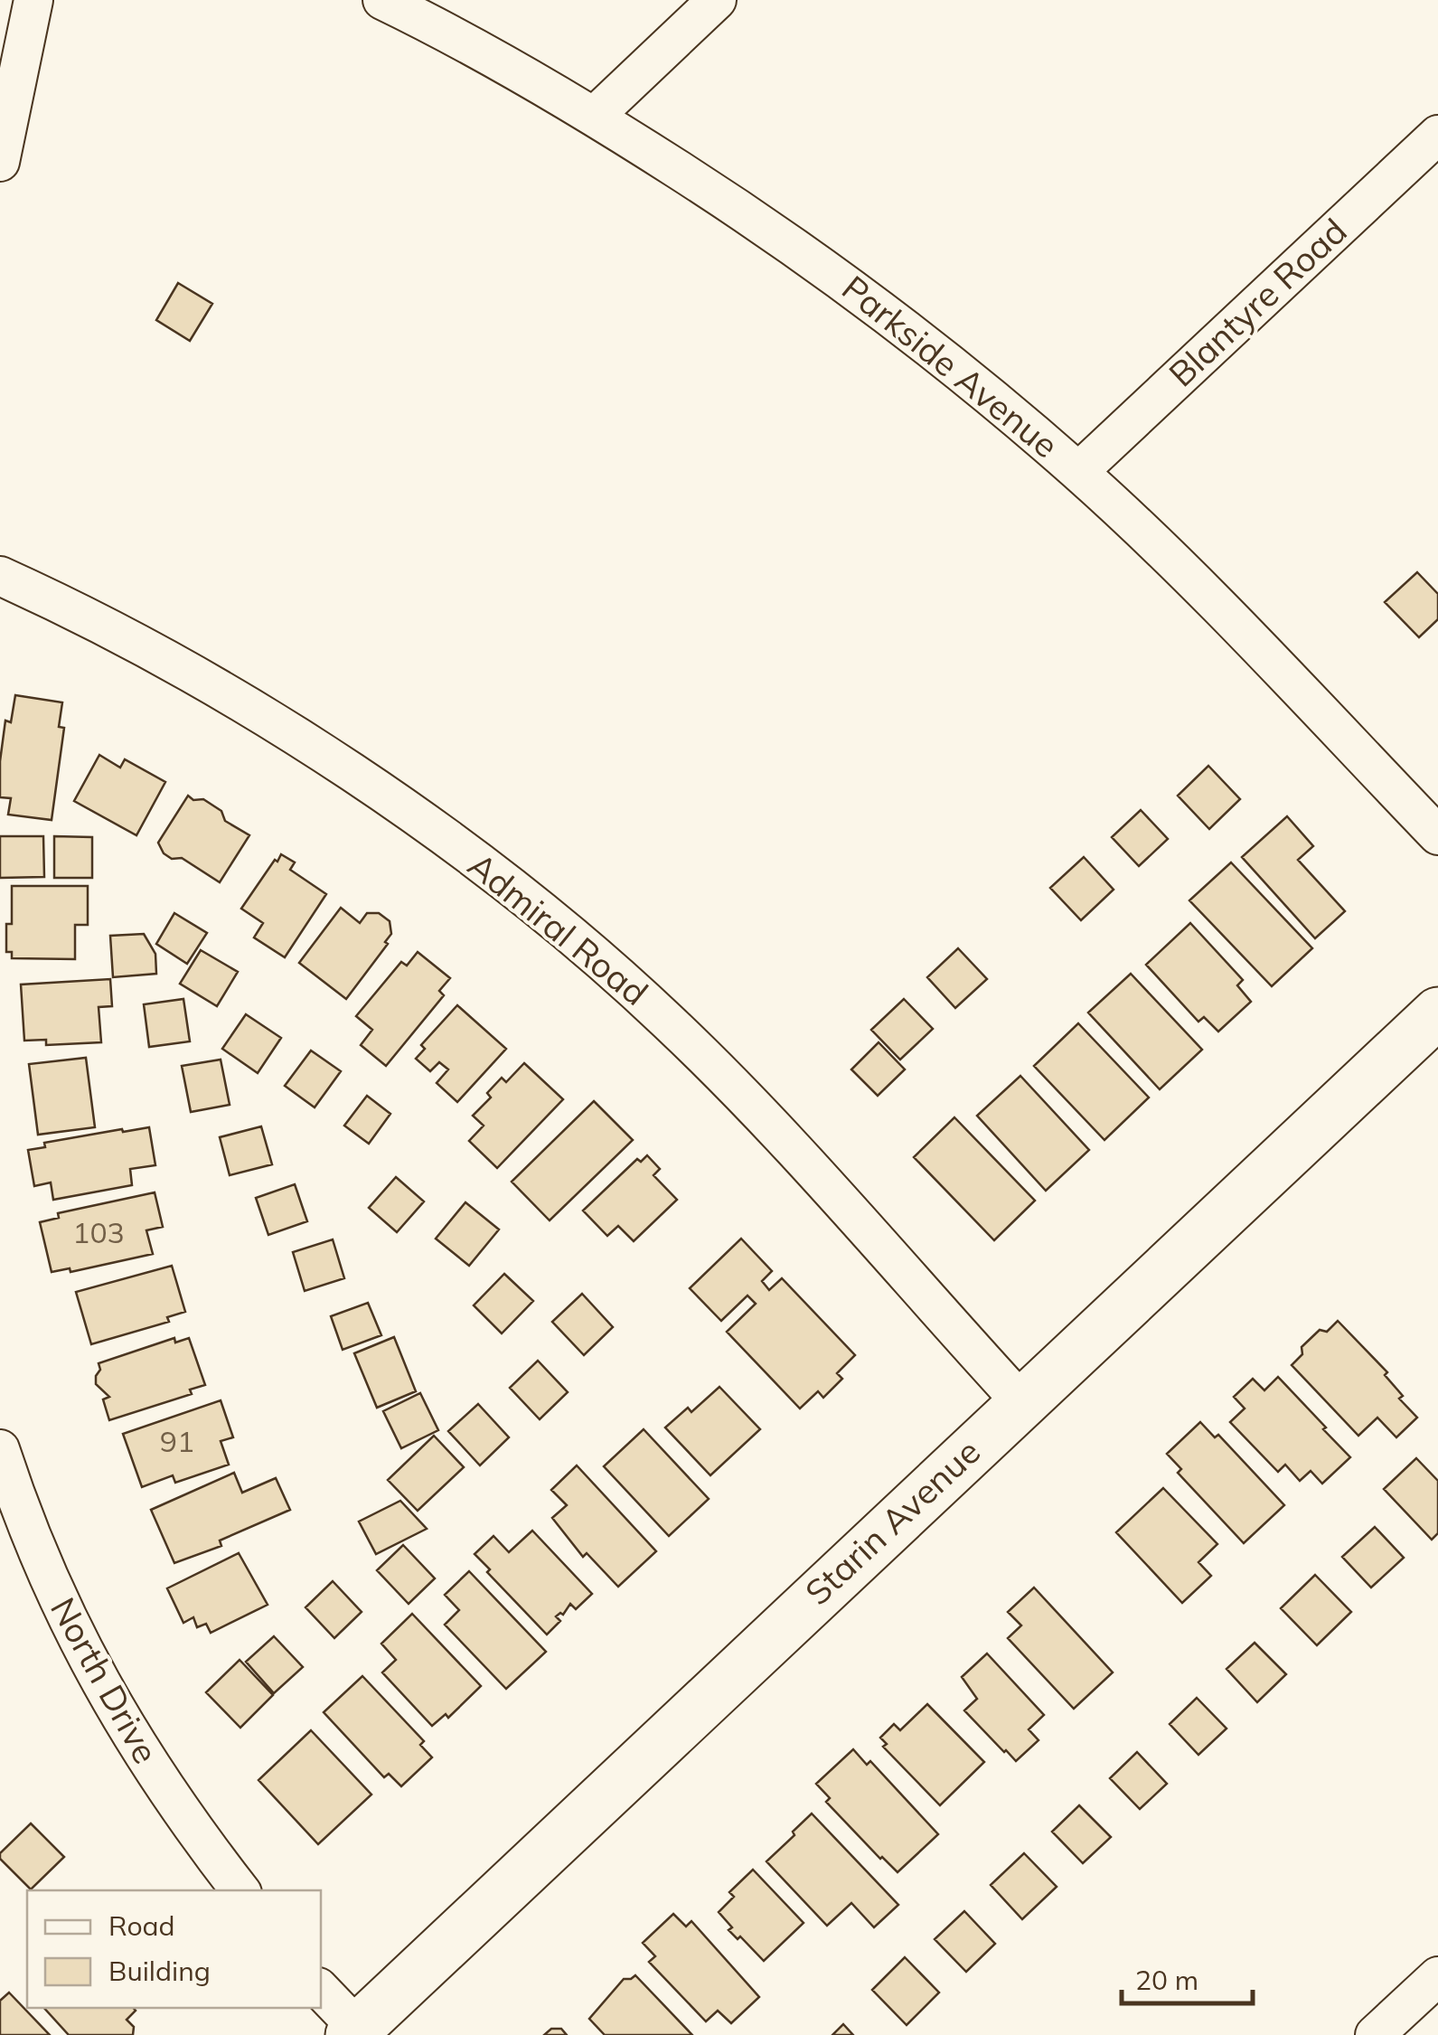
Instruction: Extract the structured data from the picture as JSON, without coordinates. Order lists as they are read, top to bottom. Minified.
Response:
{"streets":{"street":["Blantyre Road","Parkside Avenue","Admiral Road","Starin Avenue","North Drive"]},"crossings":[["Blantyre Road","Parkside Avenue"],["Admiral Road","Starin Avenue"]],"house_numbers":["103","91"],"legend":["Road","Building"],"scale_bar":"20 m"}
